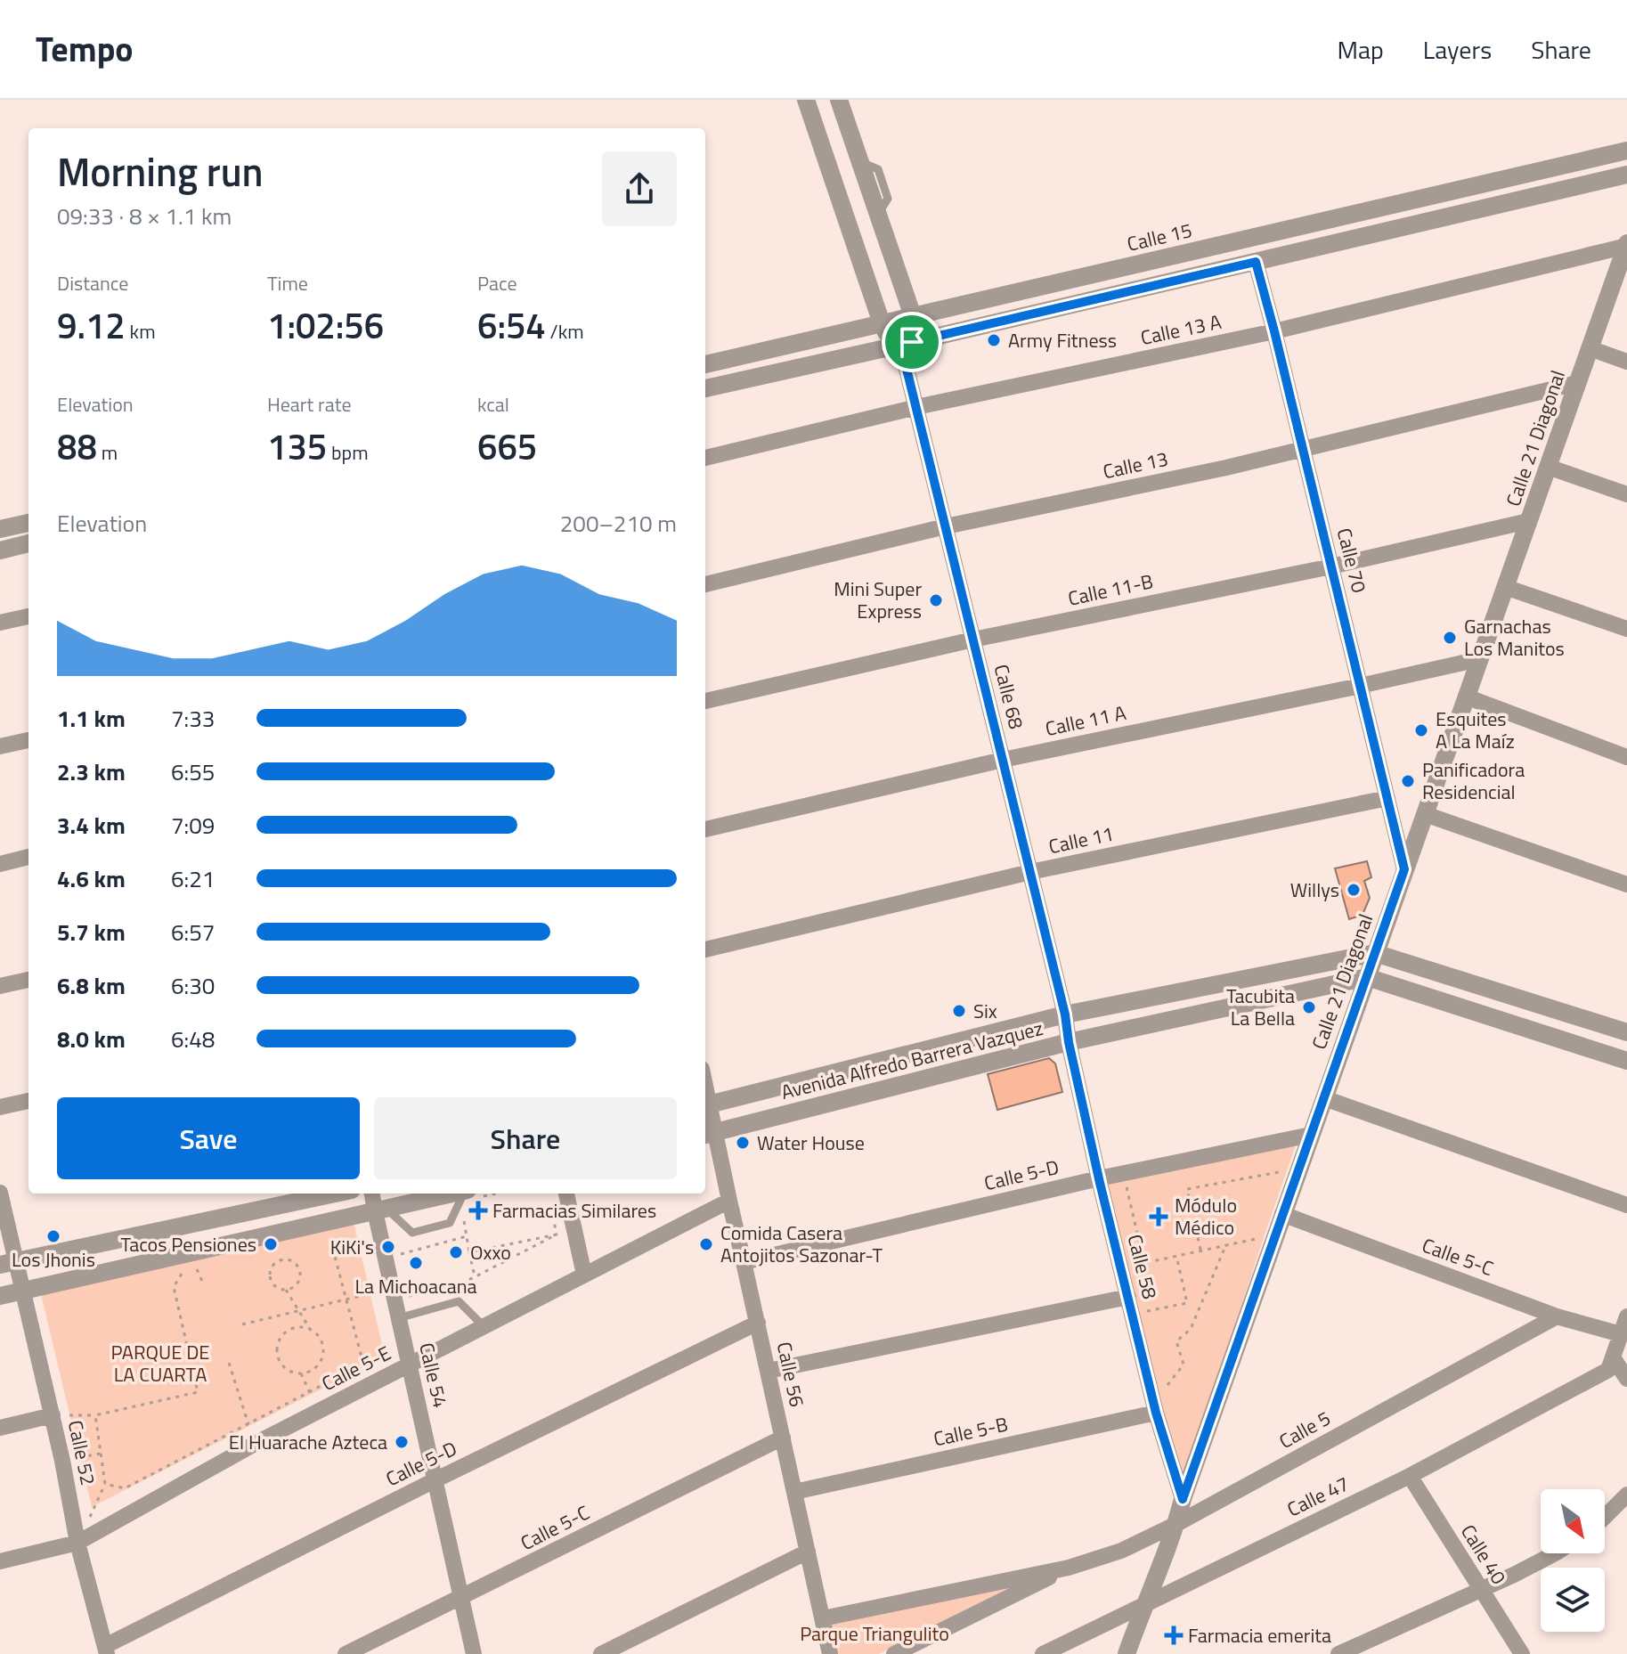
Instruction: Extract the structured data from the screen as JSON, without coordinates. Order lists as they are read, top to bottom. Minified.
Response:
{"streets":{"street":["Calle 15","Calle 13 A","Calle 21 Diagonal","Calle 13","Calle 70","Calle 11-B","Calle 68","Calle 11 A","Calle 11","Avenida Alfredo Barrera Vazquez","Calle 5-D","Calle 5-C","Calle 58","Calle 5-E","Calle 56","Calle 54","Calle 5","Calle 5-B","Calle 52","Calle 47","Calle 40"]},"crossings":[["Calle 13 A","Calle 21 Diagonal"],["Calle 13 A","Calle 70"],["Calle 13 A","Calle 68"],["Calle 21 Diagonal","Calle 13"],["Calle 21 Diagonal","Calle 70"],["Calle 21 Diagonal","Calle 11-B"],["Calle 21 Diagonal","Calle 11 A"],["Calle 21 Diagonal","Avenida Alfredo Barrera Vazquez"],["Calle 21 Diagonal","Calle 5-D"],["Calle 21 Diagonal","Calle 5-C"],["Calle 21 Diagonal","Calle 58"],["Calle 21 Diagonal","Calle 5"],["Calle 21 Diagonal","Calle 47"],["Calle 13","Calle 70"],["Calle 13","Calle 68"],["Calle 70","Calle 11-B"],["Calle 70","Calle 11 A"],["Calle 70","Calle 11"],["Calle 11-B","Calle 68"],["Calle 68","Calle 11 A"],["Calle 68","Calle 11"],["Calle 68","Avenida Alfredo Barrera Vazquez"],["Calle 68","Calle 58"],["Avenida Alfredo Barrera Vazquez","Calle 58"],["Avenida Alfredo Barrera Vazquez","Calle 56"],["Calle 5-D","Calle 58"],["Calle 5-D","Calle 56"],["Calle 5-D","Calle 54"],["Calle 5-D","Calle 52"],["Calle 5-C","Calle 56"],["Calle 5-C","Calle 54"],["Calle 5-C","Calle 5"],["Calle 58","Calle 5-B"],["Calle 5-E","Calle 56"],["Calle 5-E","Calle 54"],["Calle 5-E","Calle 52"],["Calle 56","Calle 5"],["Calle 56","Calle 5-B"],["Calle 47","Calle 40"]],"parks":["PARQUE DE LA CUARTA","Parque Triangulito"],"places":{"other":["Army Fitness","Mini Super Express","Garnachas Los Manitos","Esquites A La Maíz","Panificadora Residencial","Willys","Tacubita La Bella","Six","Water House","Los Jhonis","Tacos Pensiones","Comida Casera Antojitos Sazonar-T","KiKi's","Oxxo","La Michoacana","El Huarache Azteca"],"health":["Farmacias Similares","Módulo Médico","Farmacia emerita"]},"north":"bottom right","page":{"header":"Tempo","nav":["Map","Layers","Share"],"heading":["Morning run","09:33 · 8 × 1.1 km"],"stats":[["Distance","9.12 km"],["Time","1:02:56"],["Pace","6:54 /km"],["Elevation","88 m"],["Heart rate","135 bpm"],["kcal","665"]],"chart":["Elevation","200–210 m"],"list":[{"name":"1.1 km","note":"7:33"},{"name":"2.3 km","note":"6:55"},{"name":"3.4 km","note":"7:09"},{"name":"4.6 km","note":"6:21"},{"name":"5.7 km","note":"6:57"},{"name":"6.8 km","note":"6:30"},{"name":"8.0 km","note":"6:48"}],"buttons":["Save","Share"]}}
